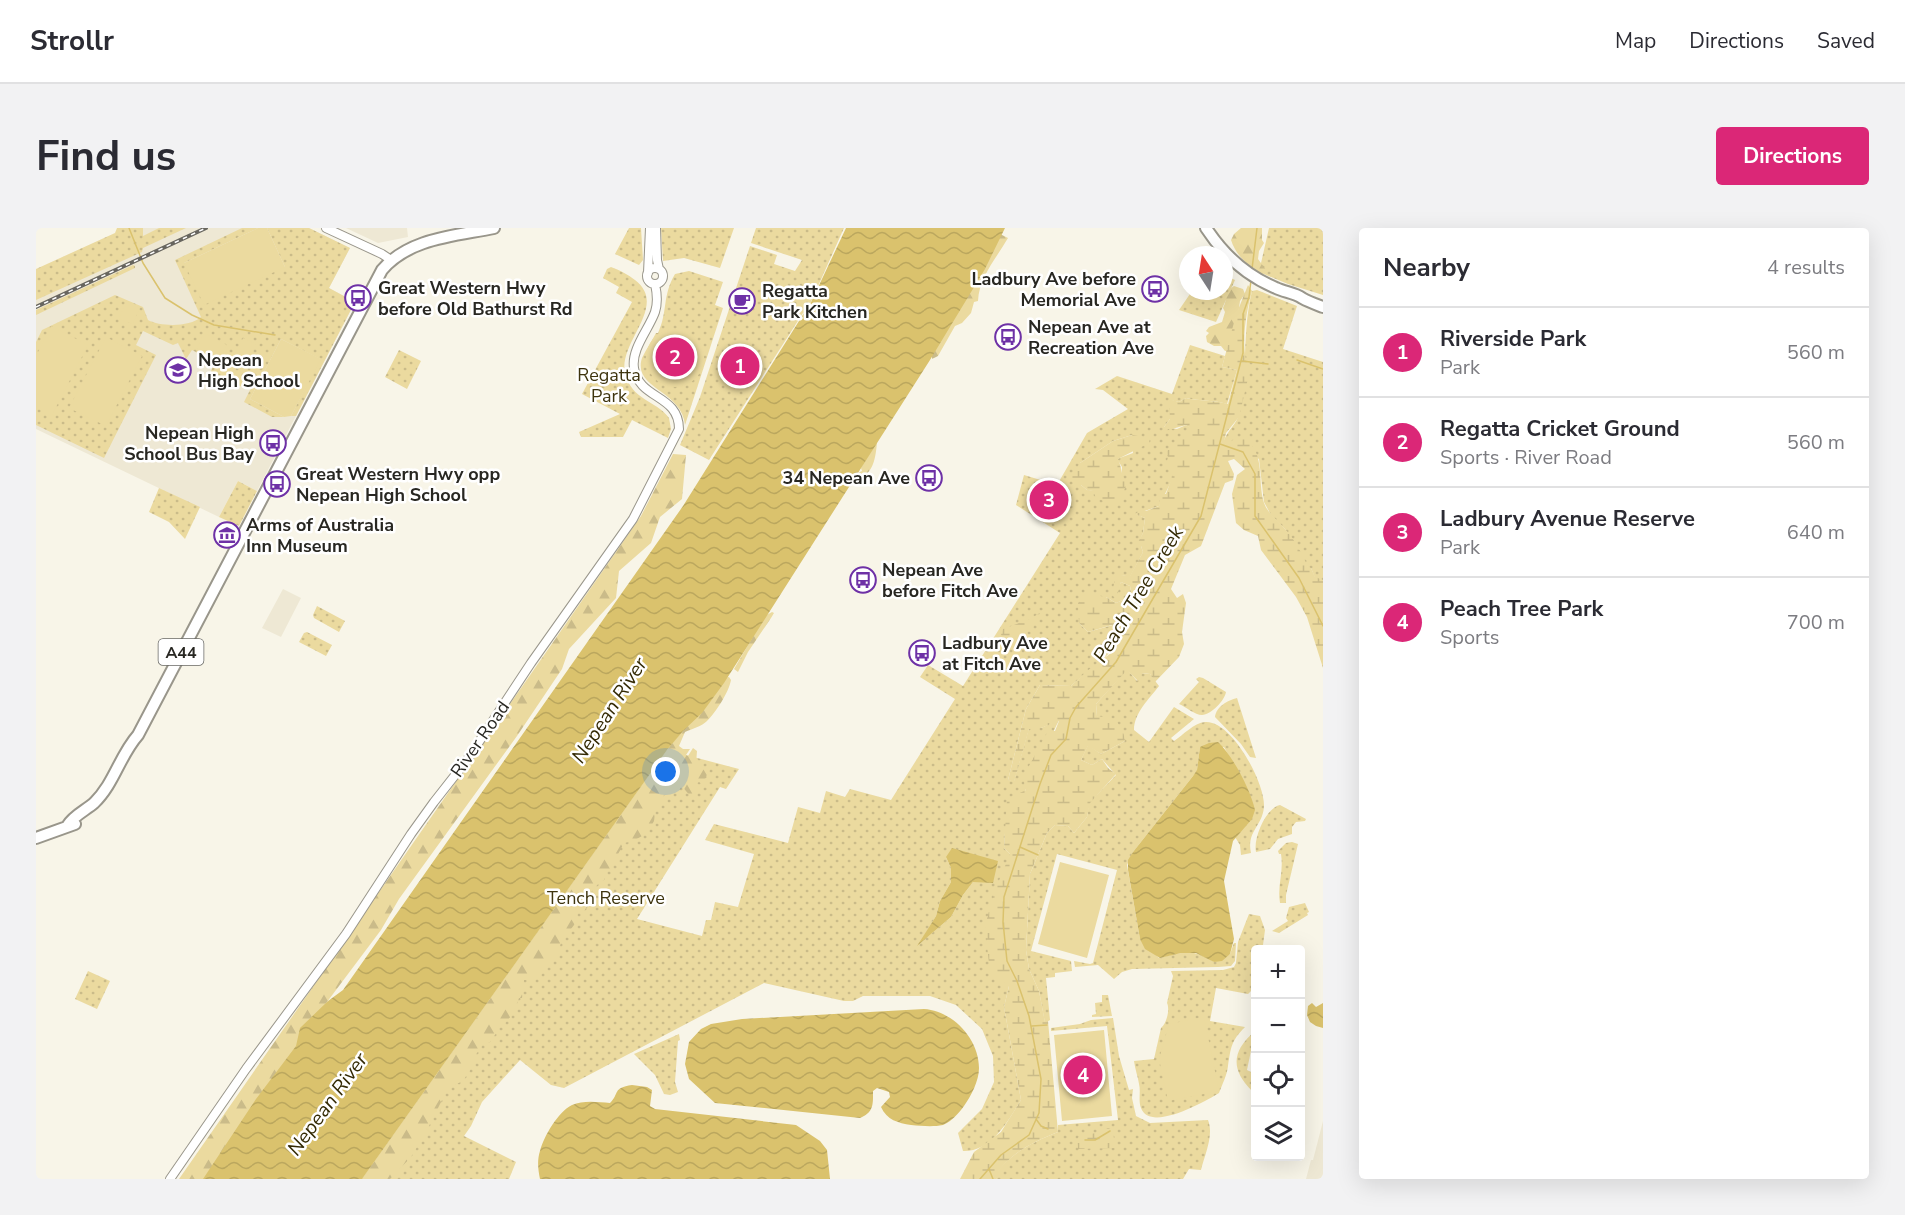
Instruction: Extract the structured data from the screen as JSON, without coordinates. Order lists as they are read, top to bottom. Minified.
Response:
{"streets":{"highway":["A44"],"street":["River Road"]},"water":["Peach Tree Creek","Nepean River"],"parks":["Regatta Park","Tench Reserve"],"places":{"bus stop":["Ladbury Ave before Memorial Ave","Great Western Hwy before Old Bathurst Rd","Nepean Ave at Recreation Ave","Nepean High School Bus Bay","34 Nepean Ave","Great Western Hwy opp Nepean High School","Nepean Ave before Fitch Ave","Ladbury Ave at Fitch Ave"],"cafe":["Regatta Park Kitchen"],"school or university":["Nepean High School"],"museum":["Arms of Australia Inn Museum"]},"north":"top","page":{"header":"Strollr","nav":["Map","Directions","Saved"],"buttons":"Directions","title":"Find us","heading":["Nearby","4 results"],"list":[{"mark":"1","name":"Riverside Park","note":"Park","value":"560 m"},{"mark":"2","name":"Regatta Cricket Ground","note":"Sports · River Road","value":"560 m"},{"mark":"3","name":"Ladbury Avenue Reserve","note":"Park","value":"640 m"},{"mark":"4","name":"Peach Tree Park","note":"Sports","value":"700 m"}],"pins":["2","1","3","4"],"map_buttons":["+","−"]}}
